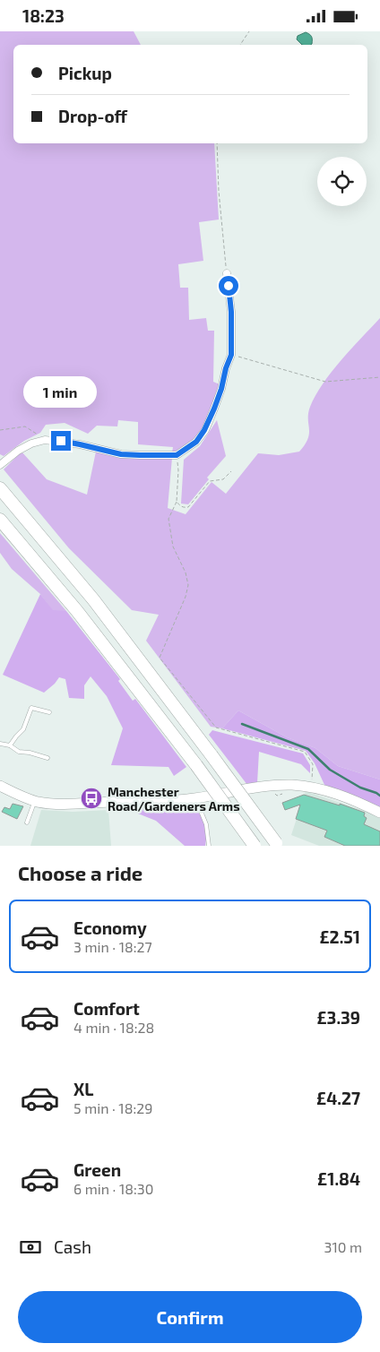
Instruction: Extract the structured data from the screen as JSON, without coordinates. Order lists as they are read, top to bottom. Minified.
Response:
{"places":{"bus stop":["Manchester Road/Gardeners Arms"]},"page":{"status":"18:23","banner":["Pickup","Drop-off"],"bubble":"1 min","heading":"Choose a ride","list":[{"name":"Economy","note":"3 min · 18:27","value":"£2.51"},{"name":"Comfort","note":"4 min · 18:28","value":"£3.39"},{"name":"XL","note":"5 min · 18:29","value":"£4.27"},{"name":"Green","note":"6 min · 18:30","value":"£1.84"}],"pay":["Cash","310 m"],"buttons":"Confirm"}}
